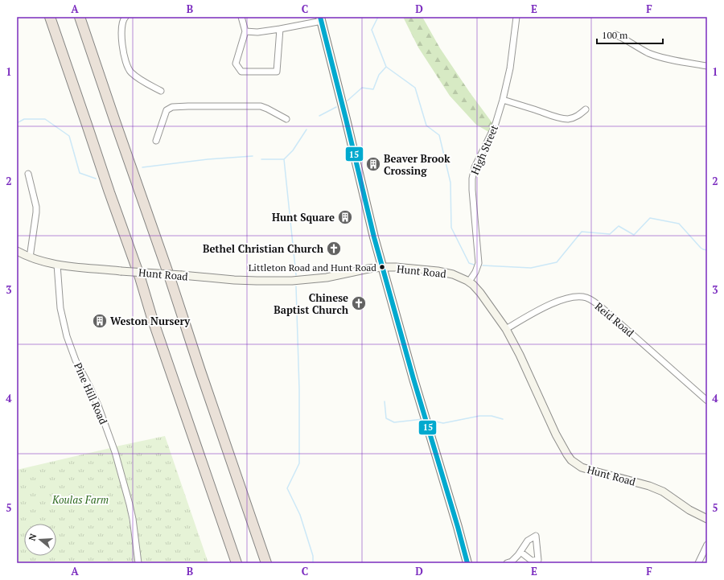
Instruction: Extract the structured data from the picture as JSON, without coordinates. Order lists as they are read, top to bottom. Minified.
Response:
{"streets":{"street":["High Street","Hunt Road","Reid Road","Pine Hill Road"]},"crossings":[["High Street","Hunt Road"],["Hunt Road","Reid Road"],["Hunt Road","Pine Hill Road"]],"parks":["Koulas Farm"],"places":{"building":["Beaver Brook Crossing","Hunt Square","Weston Nursery"],"church":["Bethel Christian Church","Chinese Baptist Church"],"other":["Littleton Road and Hunt Road"]},"lines":["transit line 15"],"scale_bar":"100 m","north":"left","grid":{"columns":["A","B","C","D","E","F"],"rows":["1","2","3","4","5"]}}
